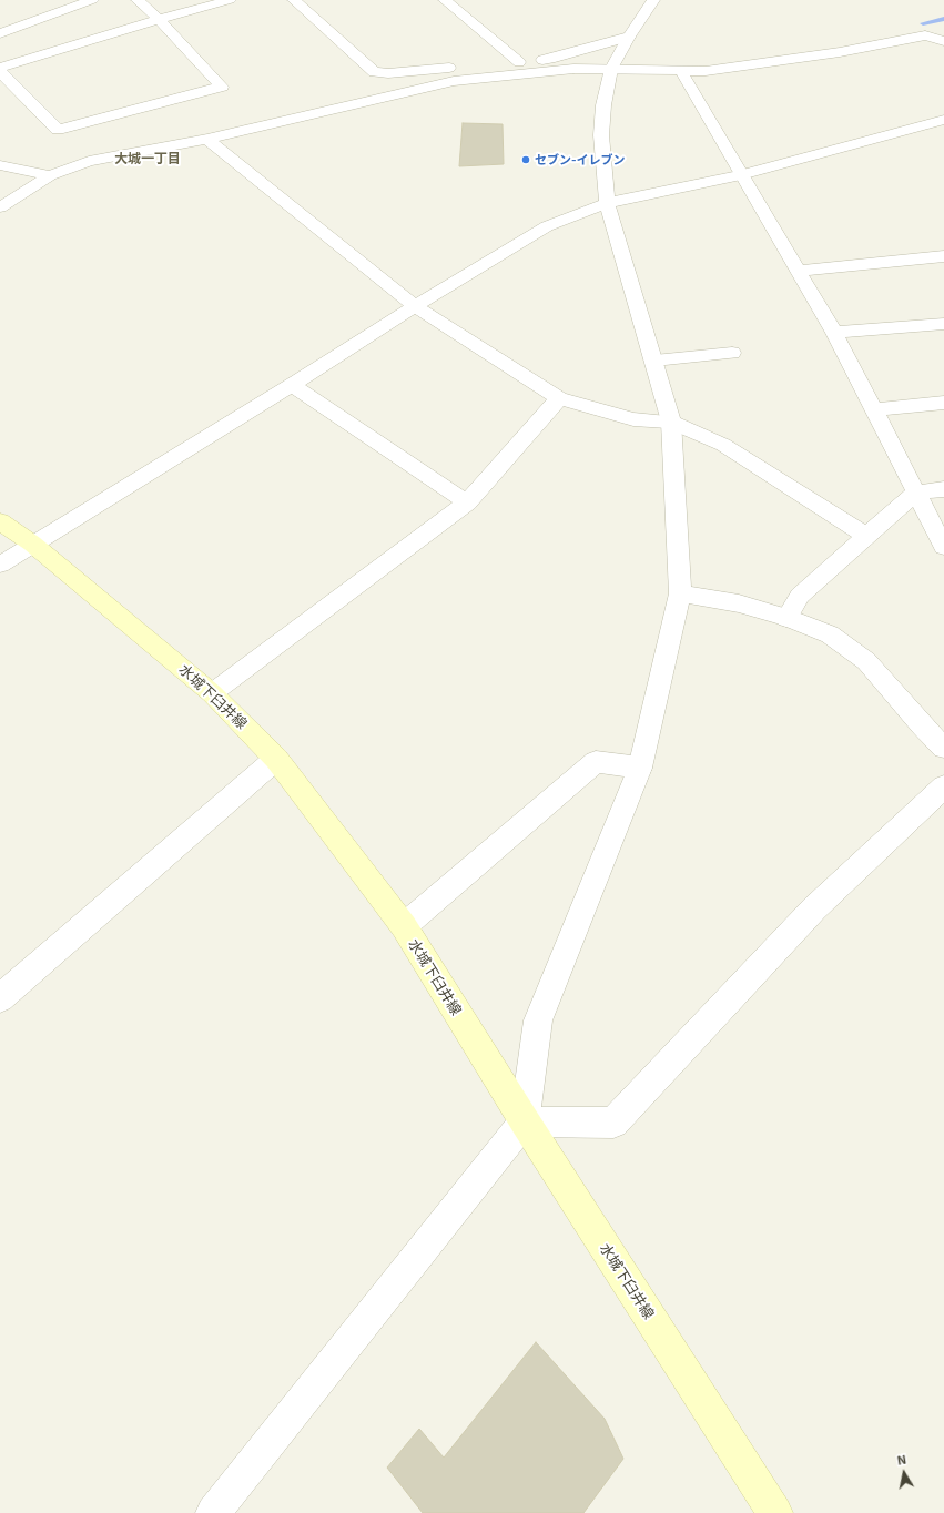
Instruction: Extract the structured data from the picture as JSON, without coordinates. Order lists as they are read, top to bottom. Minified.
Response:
{"streets":{"main road":["水城下臼井線"]},"districts":["大城一丁目"],"places":["セブン-イレブン"],"north":"top"}
